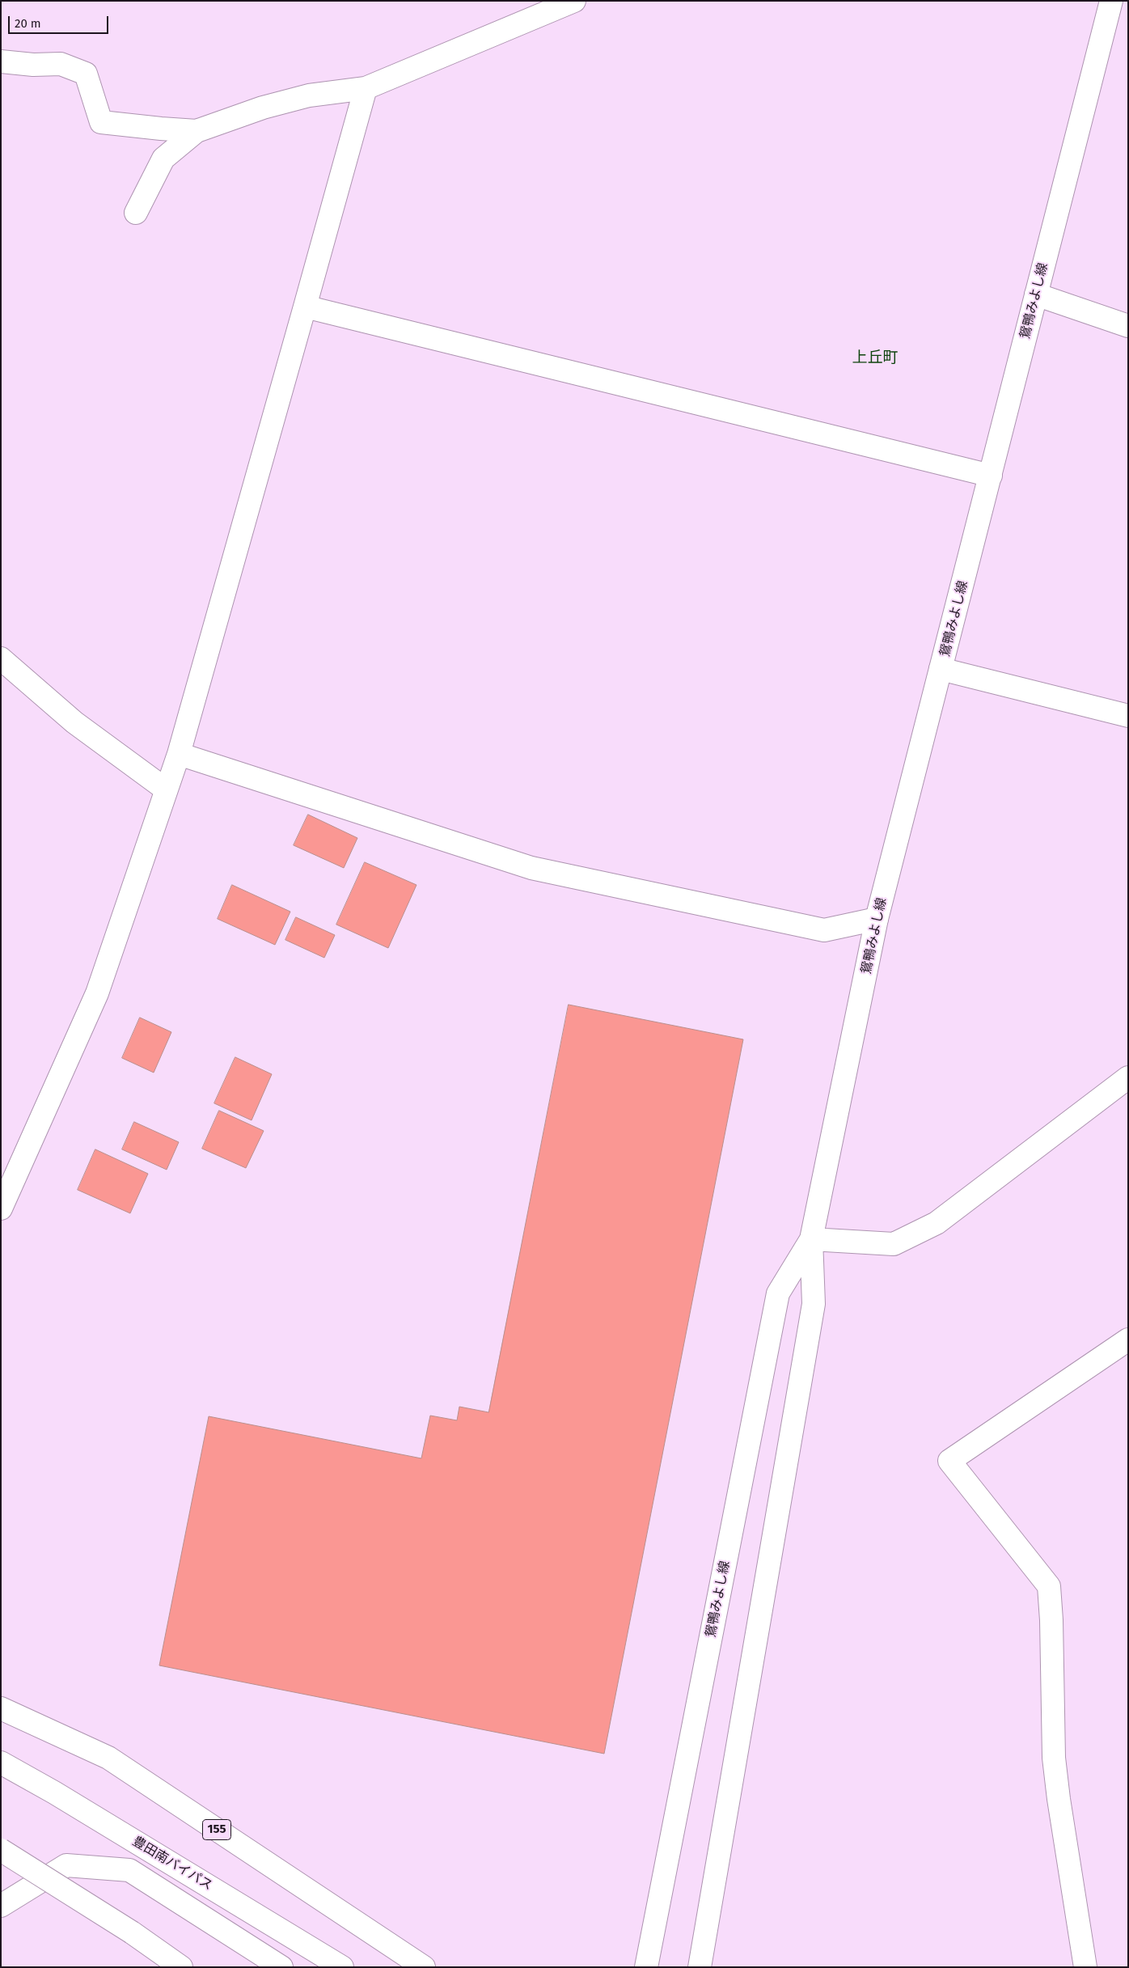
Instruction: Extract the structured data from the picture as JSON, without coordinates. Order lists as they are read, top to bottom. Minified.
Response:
{"streets":{"main road":["鴛鴨みよし線","155","豊田南バイパス"]},"districts":["上丘町"],"scale_bar":"20 m"}
